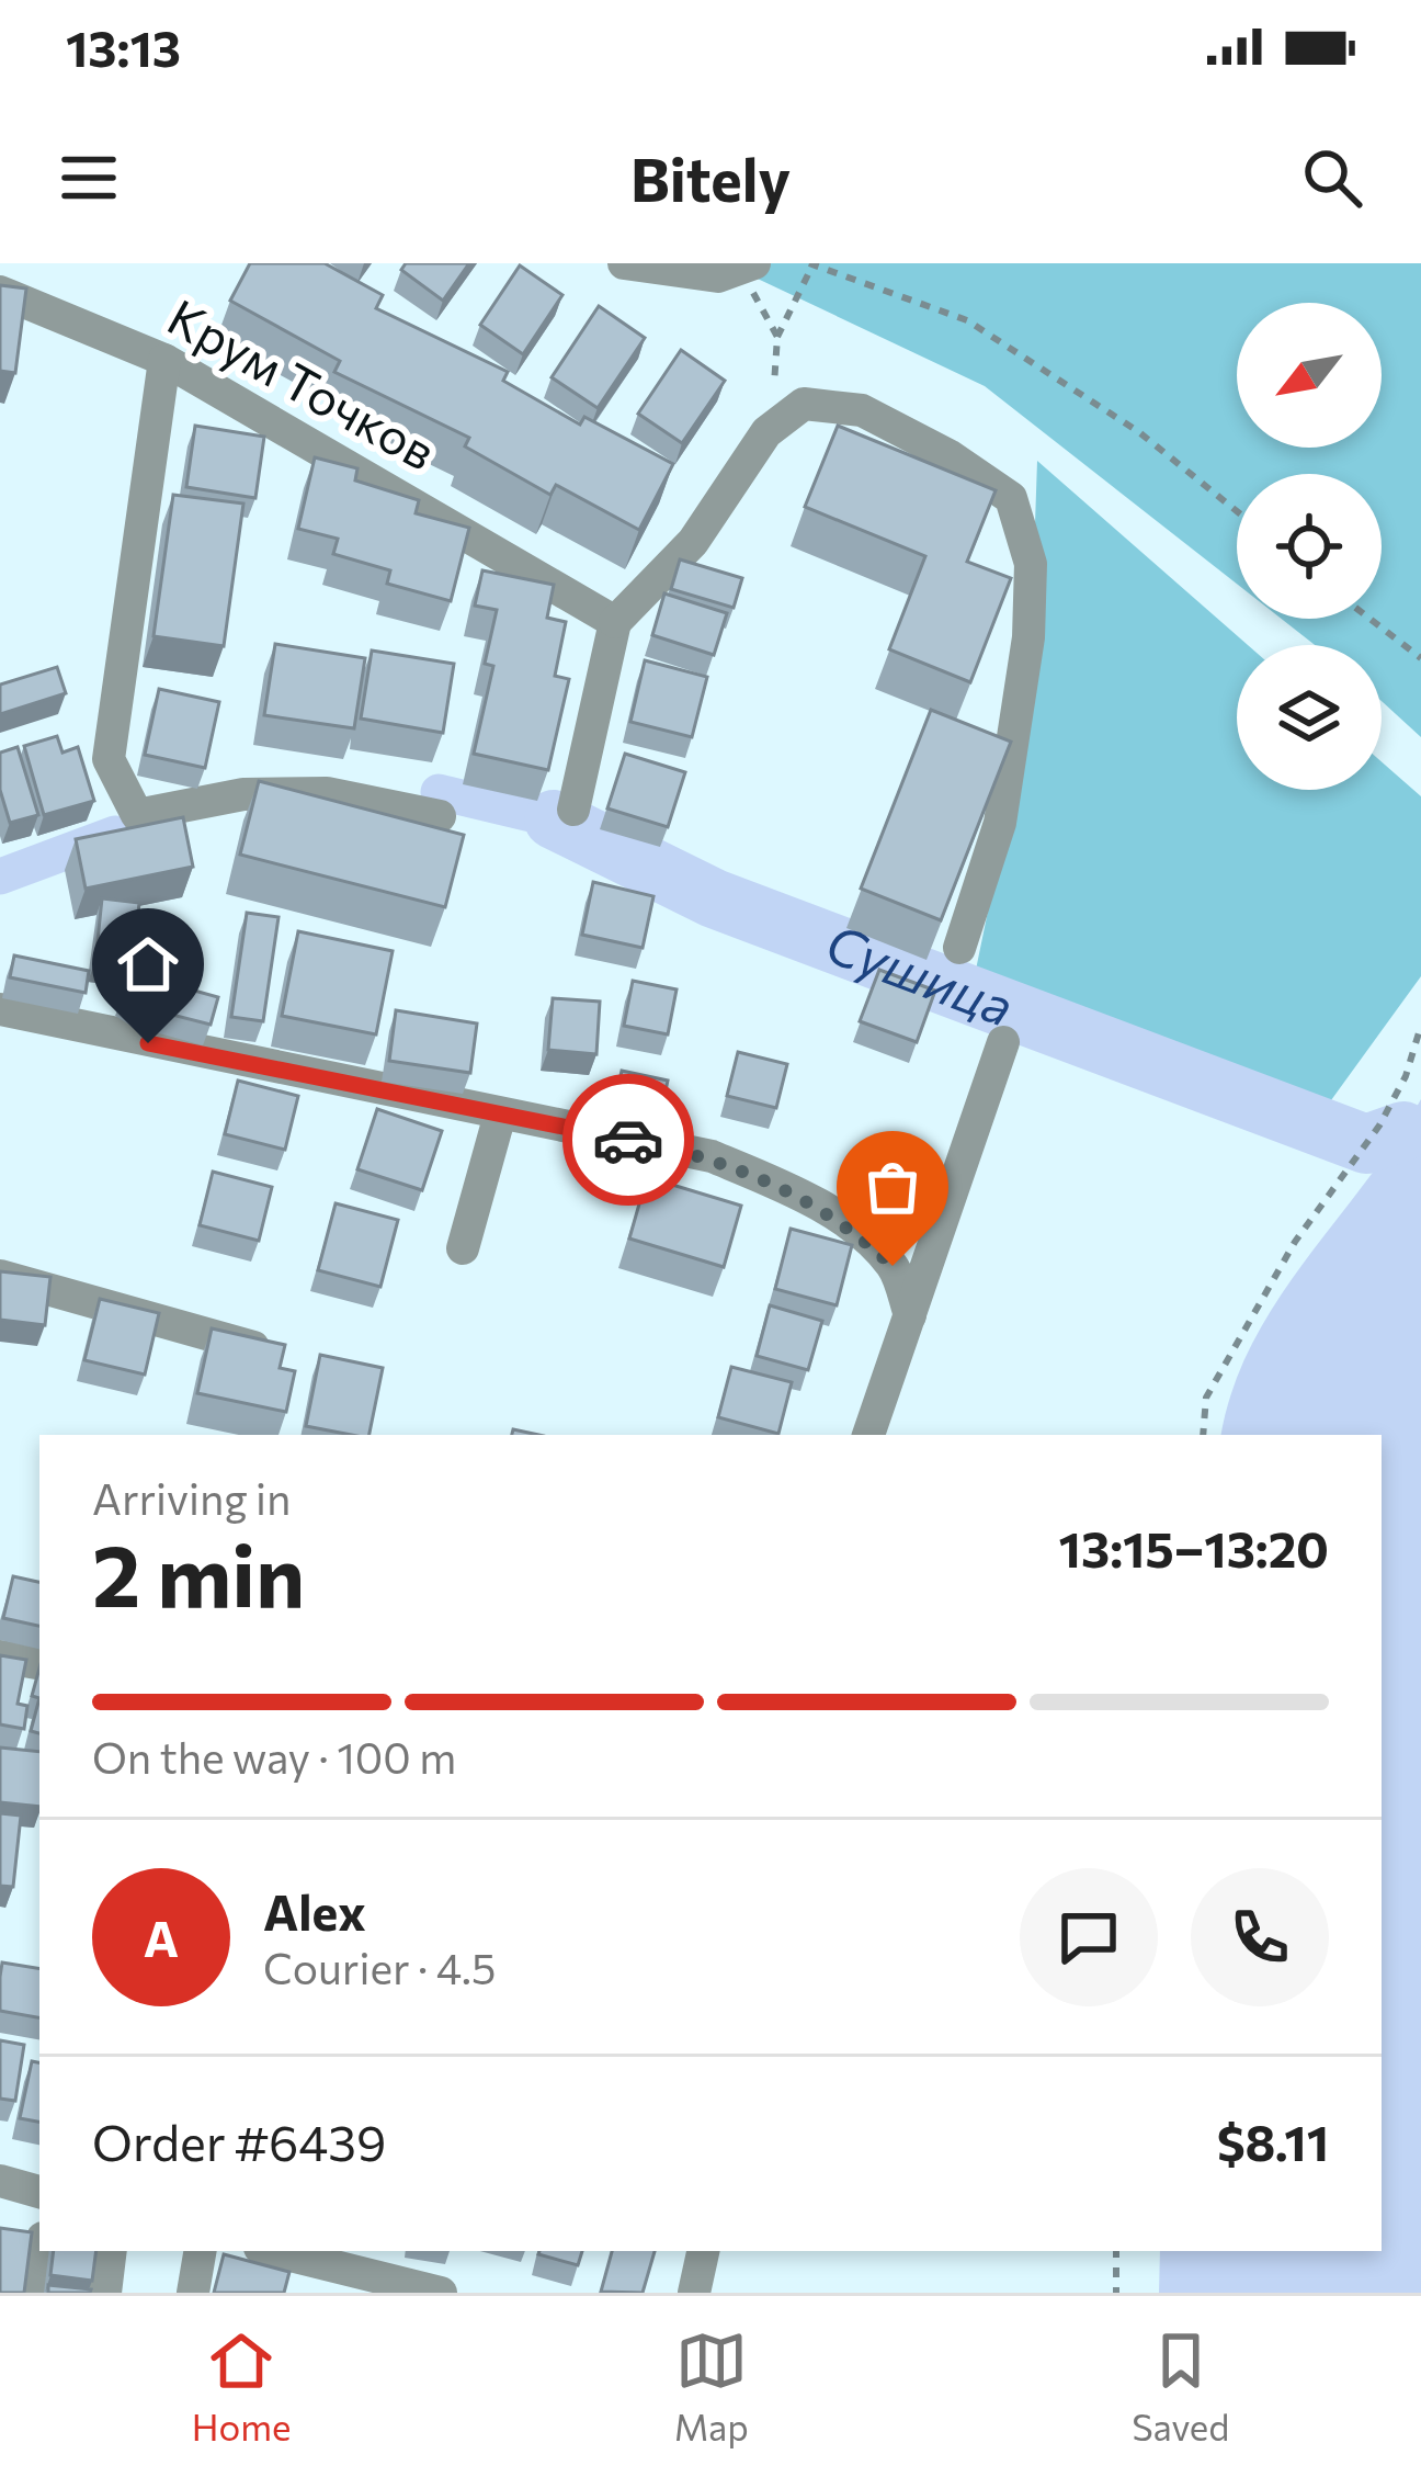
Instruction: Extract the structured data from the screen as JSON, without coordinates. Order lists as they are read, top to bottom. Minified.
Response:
{"streets":{"street":["Крум Точков"]},"water":["Сушица"],"north":"bottom left","page":{"status":"13:13","header":"Bitely","heading":["2 min","Arriving in","13:15–13:20"],"panel":["Alex","Courier · 4.5","Order #6439","$8.11"],"bar":"On the way · 100 m","round":"A","tabs":["Home","Map","Saved"]}}
